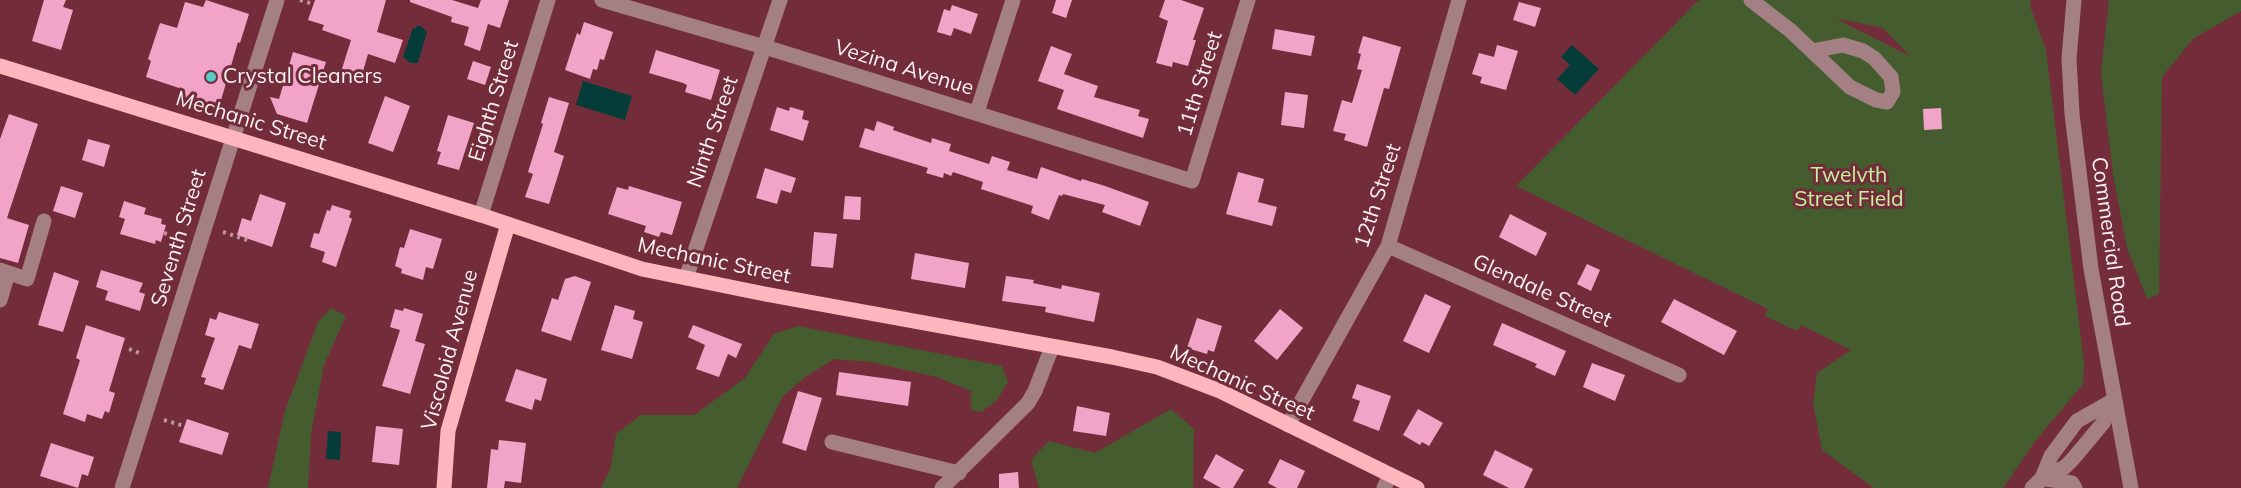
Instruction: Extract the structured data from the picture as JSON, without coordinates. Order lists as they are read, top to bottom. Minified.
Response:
{"streets":{"main road":["Mechanic Street","Viscoloid Avenue"],"street":["Vezina Avenue","11th Street","Eighth Street","Ninth Street","12th Street","Seventh Street","Commercial Road","Glendale Street"]},"crossings":[["Vezina Avenue","11th Street"],["Vezina Avenue","Ninth Street"],["Eighth Street","Mechanic Street"],["Mechanic Street","Ninth Street"],["Mechanic Street","12th Street"],["Mechanic Street","Seventh Street"],["Mechanic Street","Viscoloid Avenue"],["12th Street","Glendale Street"]],"parks":["Twelvth Street Field"],"places":["Crystal Cleaners"]}
